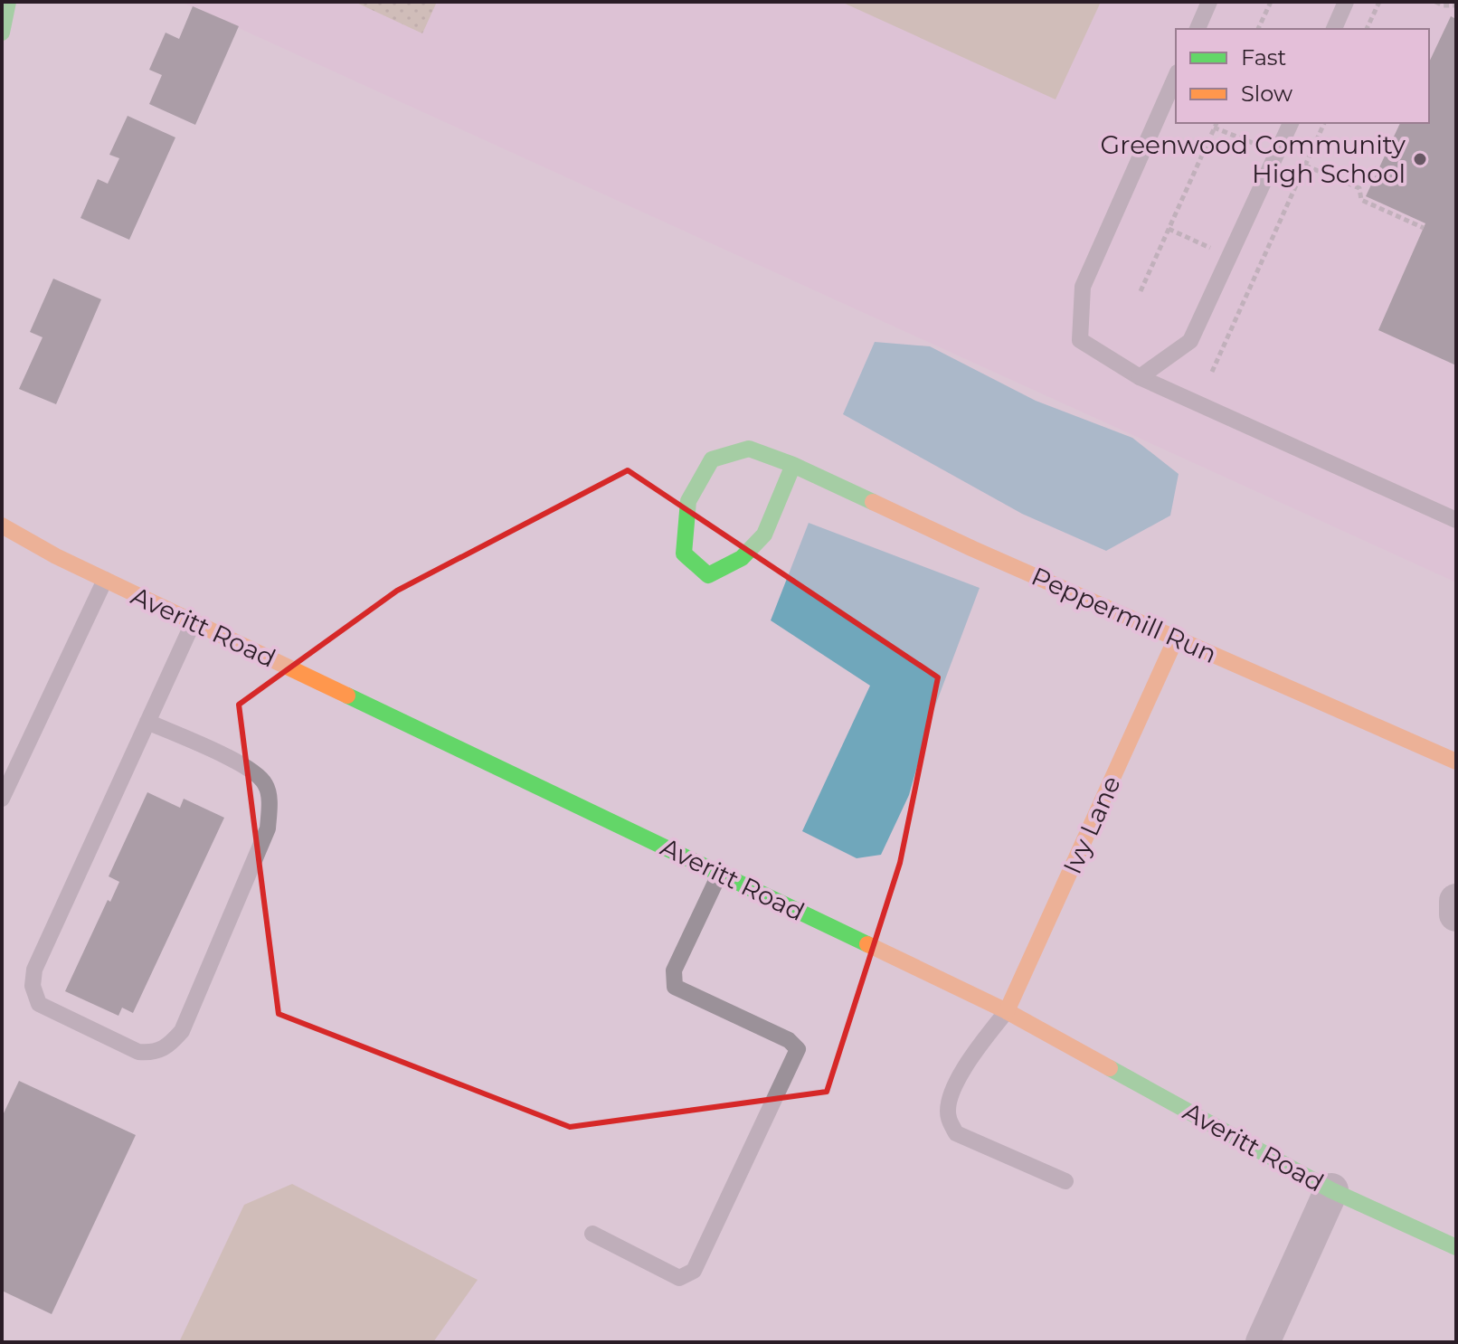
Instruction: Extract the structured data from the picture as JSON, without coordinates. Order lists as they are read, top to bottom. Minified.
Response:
{"streets":{"street":["Peppermill Run","Averitt Road","Ivy Lane"]},"crossings":[["Peppermill Run","Ivy Lane"],["Averitt Road","Ivy Lane"]],"places":["Greenwood Community High School"],"legend":["Fast","Slow"]}
